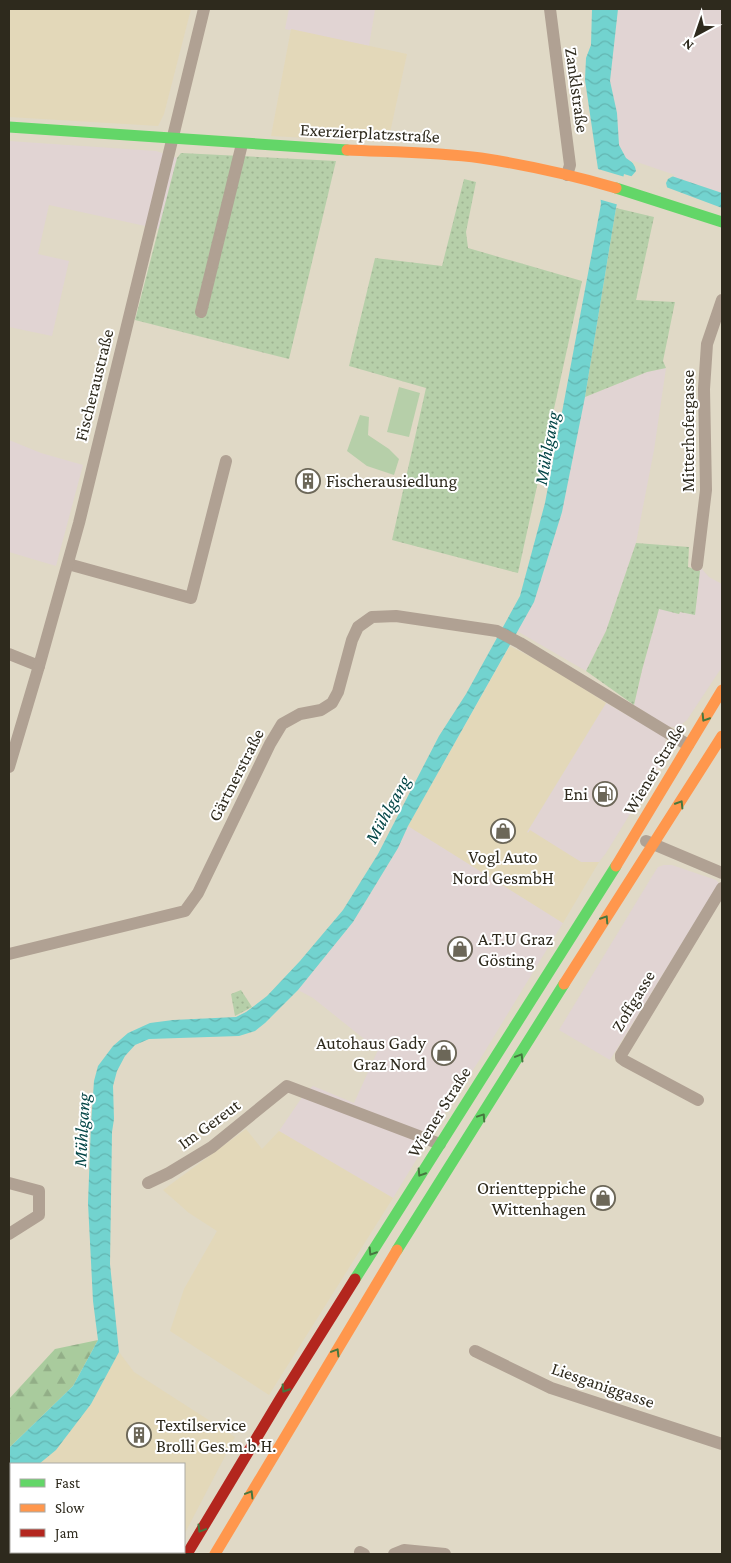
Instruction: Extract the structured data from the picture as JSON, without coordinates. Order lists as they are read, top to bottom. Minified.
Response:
{"streets":{"main road":["Exerzierplatzstraße","Wiener Straße"],"street":["Zanklstraße","Fischeraustraße","Mitterhofergasse","Gärtnerstraße","Zoffgasse","Im Gereut","Liesganiggasse"]},"crossings":[["Zanklstraße","Exerzierplatzstraße"],["Exerzierplatzstraße","Fischeraustraße"],["Wiener Straße","Gärtnerstraße"],["Wiener Straße","Im Gereut"]],"water":["Mühlgang"],"places":{"building":["Fischerausiedlung","Textilservice Brolli Ges.m.b.H."],"fuel station":["Eni"],"shop":["Vogl Auto Nord GesmbH","A.T.U Graz Gösting","Autohaus Gady Graz Nord","Orientteppiche Wittenhagen"]},"legend":["Fast","Slow","Jam"],"north":"bottom left"}
